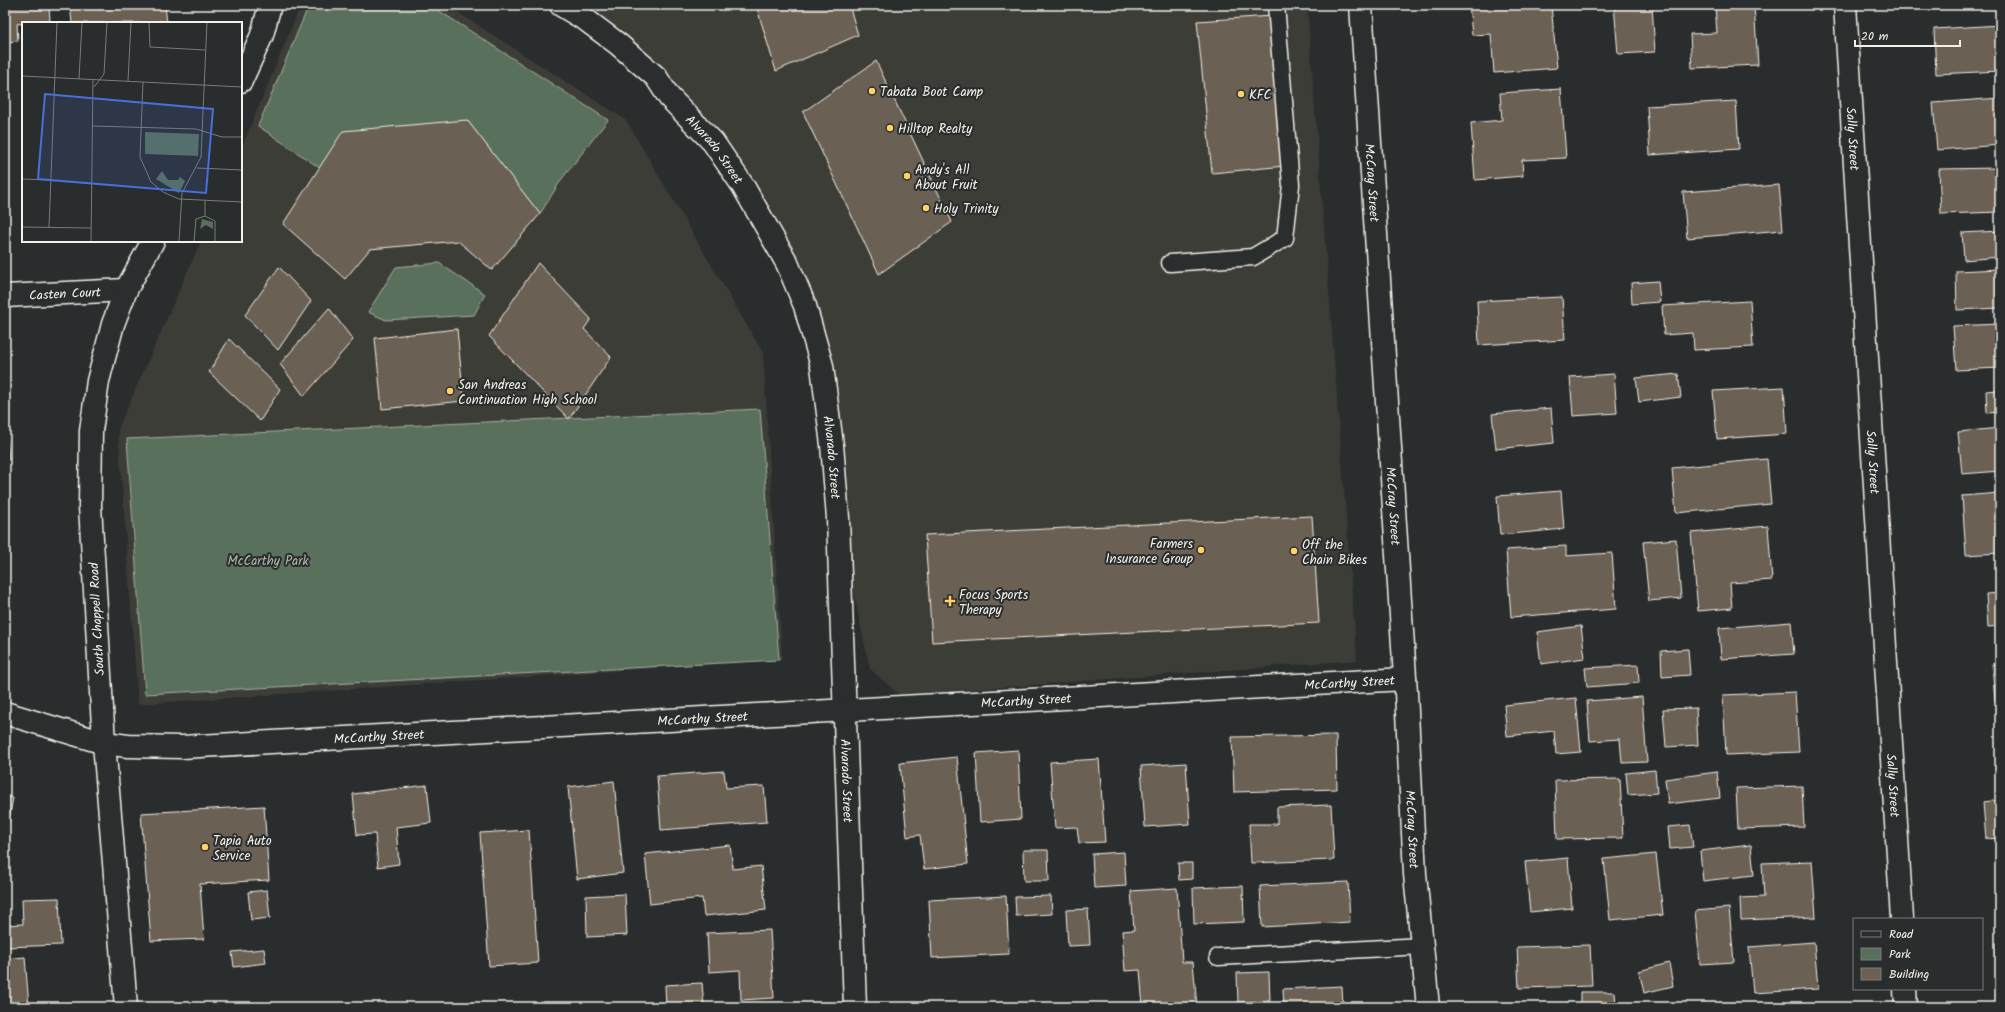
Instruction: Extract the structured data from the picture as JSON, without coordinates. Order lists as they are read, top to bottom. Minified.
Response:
{"streets":{"street":["Sally Street","Alvarado Street","McCray Street","Casten Court","South Chappell Road","McCarthy Street"]},"crossings":[["Alvarado Street","McCarthy Street"],["McCray Street","McCarthy Street"],["Casten Court","South Chappell Road"],["South Chappell Road","McCarthy Street"]],"parks":["McCarthy Park"],"places":{"other":["Tabata Boot Camp","KFC","Hilltop Realty","Andy's All About Fruit","Holy Trinity","San Andreas Continuation High School","Farmers Insurance Group","Off the Chain Bikes","Tapia Auto Service"],"health":["Focus Sports Therapy"]},"legend":["Road","Park","Building"],"scale_bar":"20 m"}
